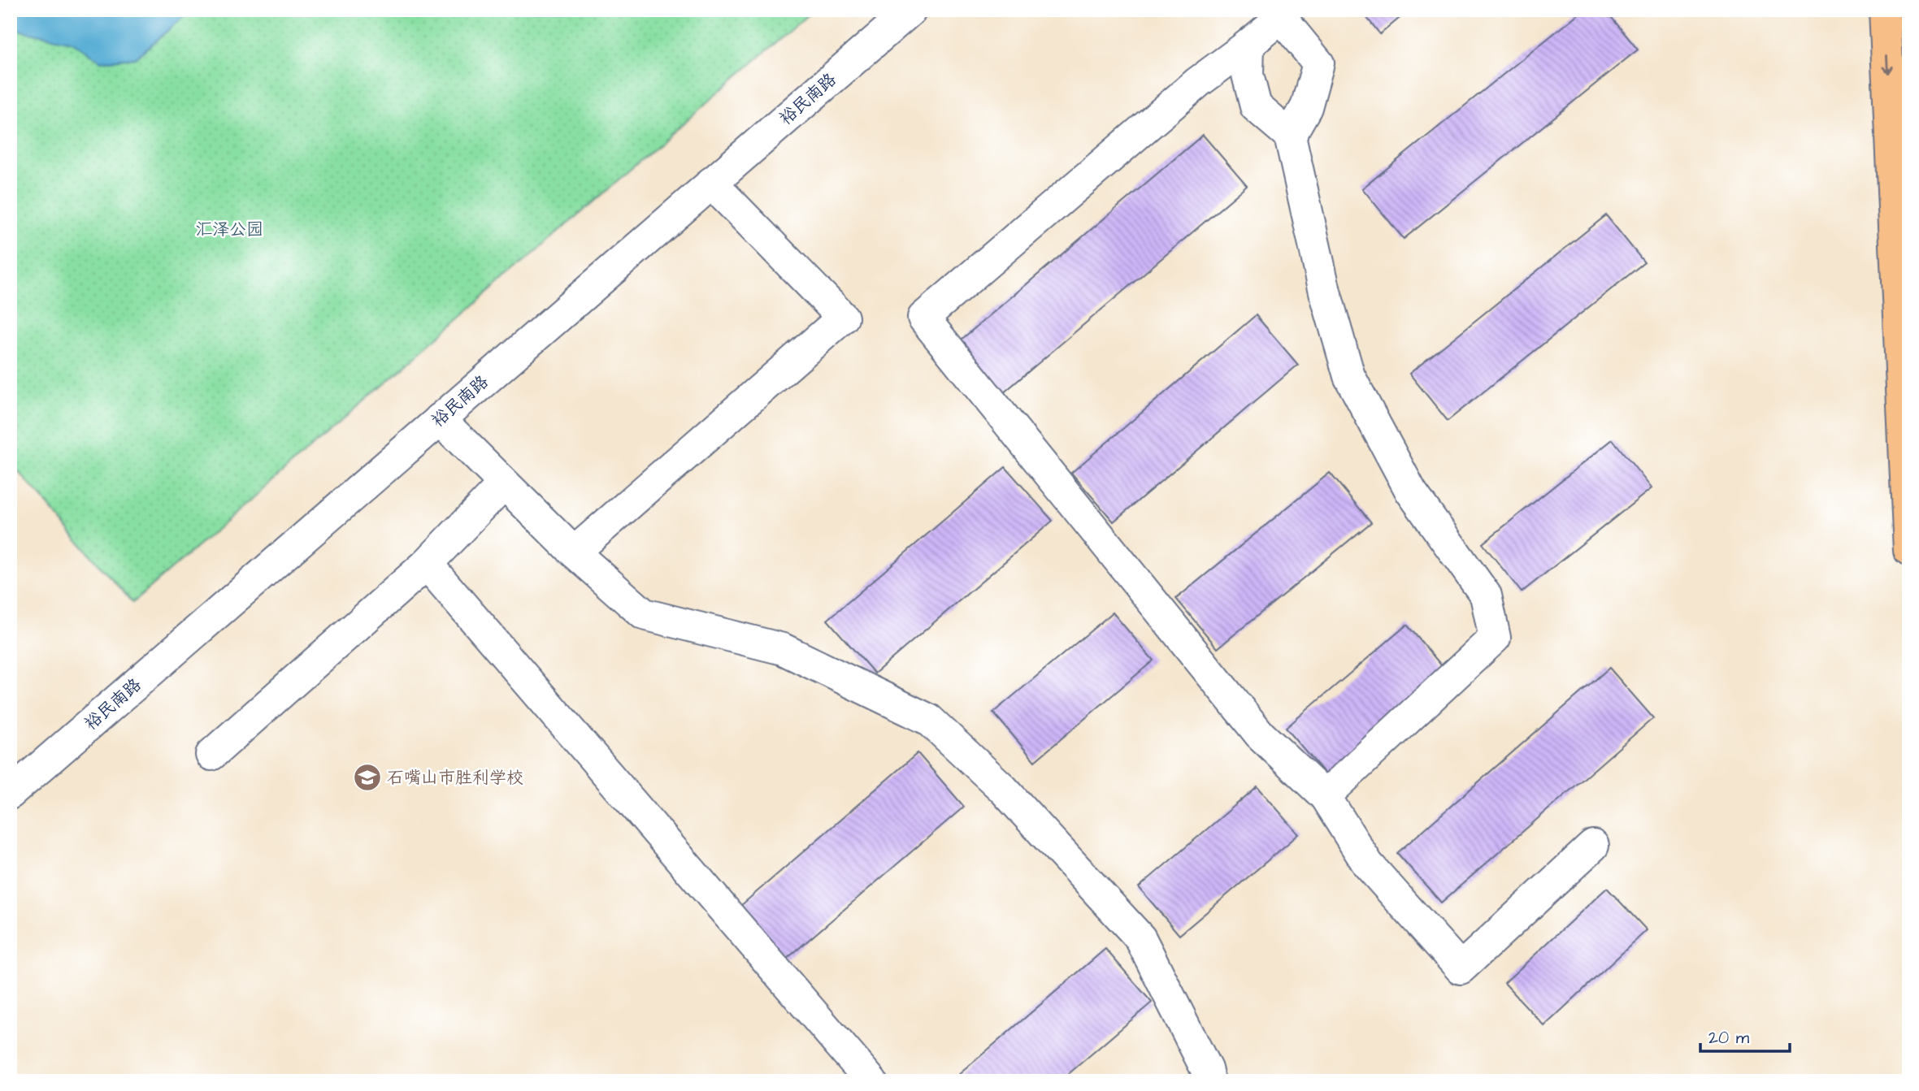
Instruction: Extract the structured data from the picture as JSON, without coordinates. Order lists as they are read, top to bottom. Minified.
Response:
{"streets":{"street":["裕民南路"]},"parks":["汇泽公园"],"places":{"school or university":["石嘴山市胜利学校"]},"scale_bar":"20 m"}
